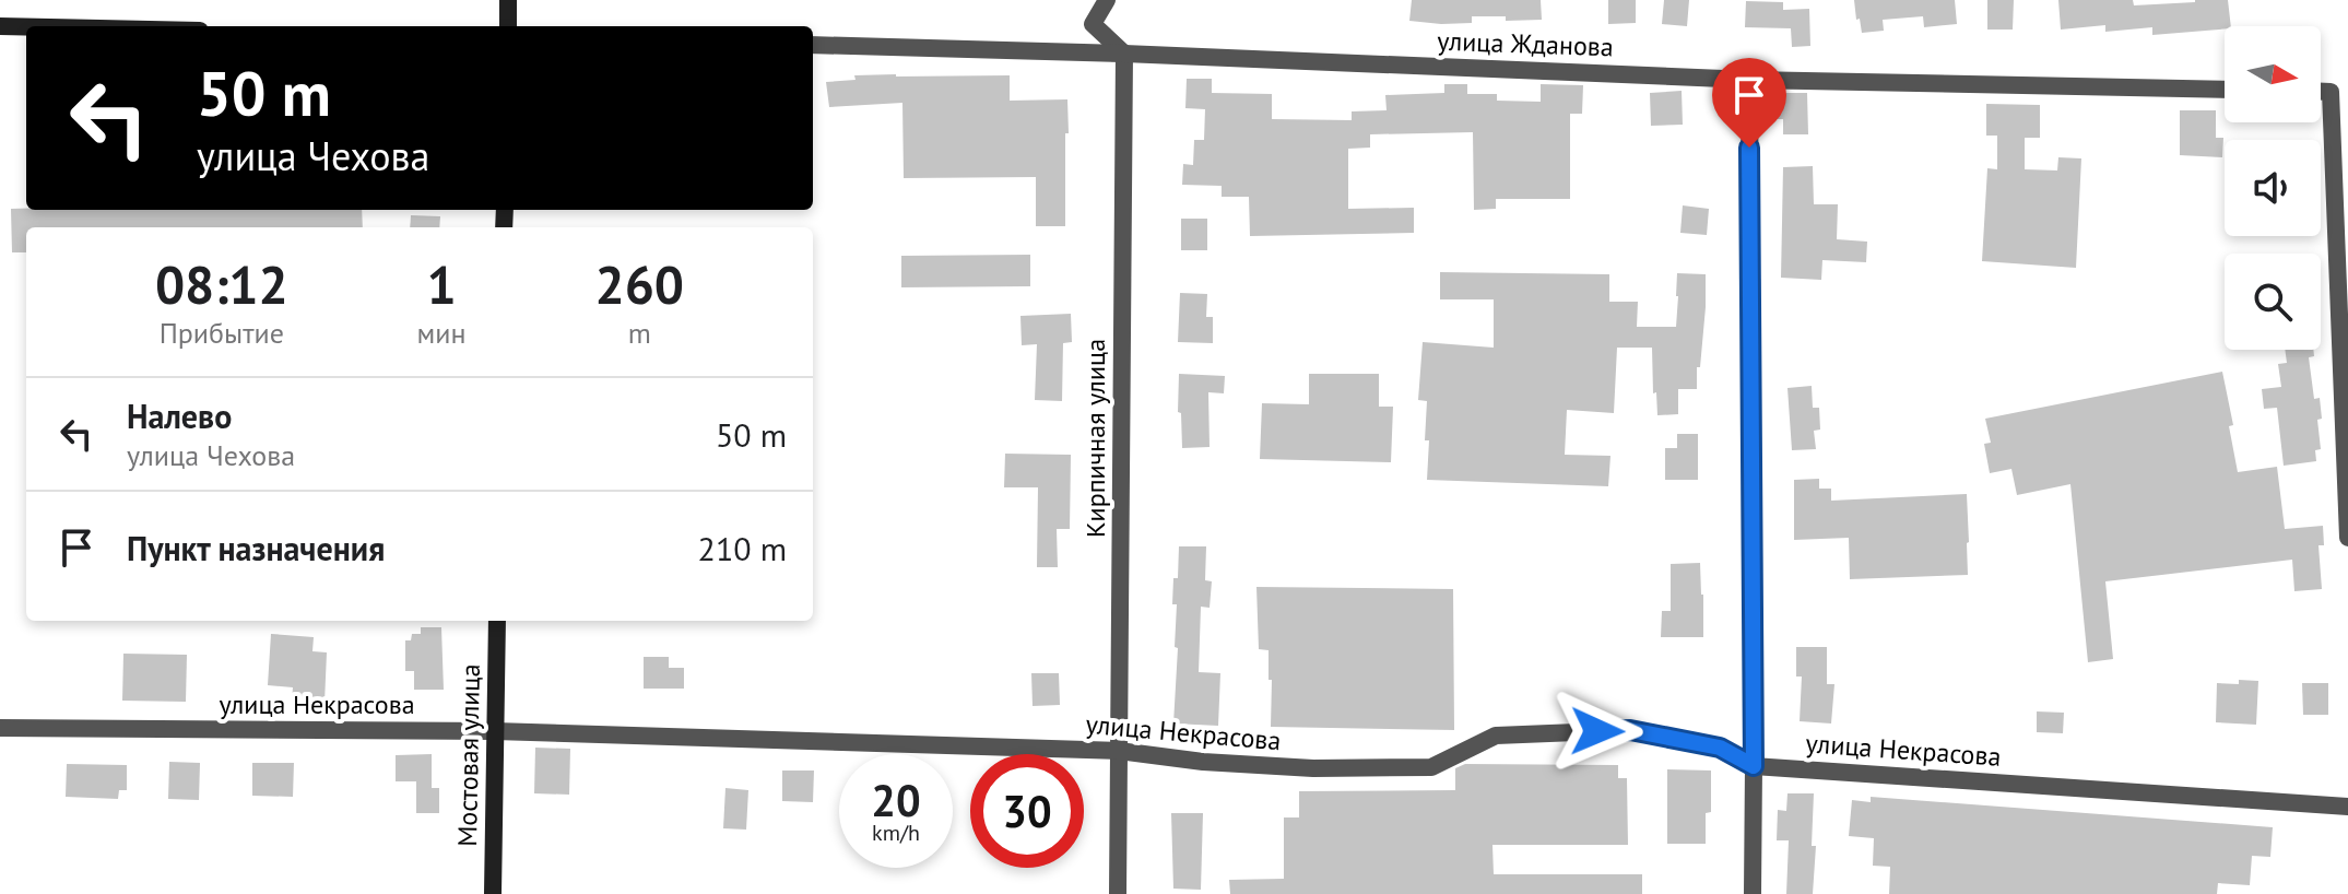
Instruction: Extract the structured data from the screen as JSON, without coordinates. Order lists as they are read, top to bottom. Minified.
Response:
{"streets":{"street":["улица Жданова","Кирпичная улица","улица Некрасова","Мостовая улица"]},"crossings":[["улица Жданова","Кирпичная улица"],["Кирпичная улица","улица Некрасова"],["улица Некрасова","Мостовая улица"]],"north":"right","page":{"turn":["50 m","улица Чехова"],"eta":["08:12","Прибытие","1","мин","260","m"],"list":[{"name":"Налево","note":"улица Чехова","value":"50 m"},{"name":"Пункт назначения","value":"210 m"}],"speed":"20 km/h","limit":"30"}}
